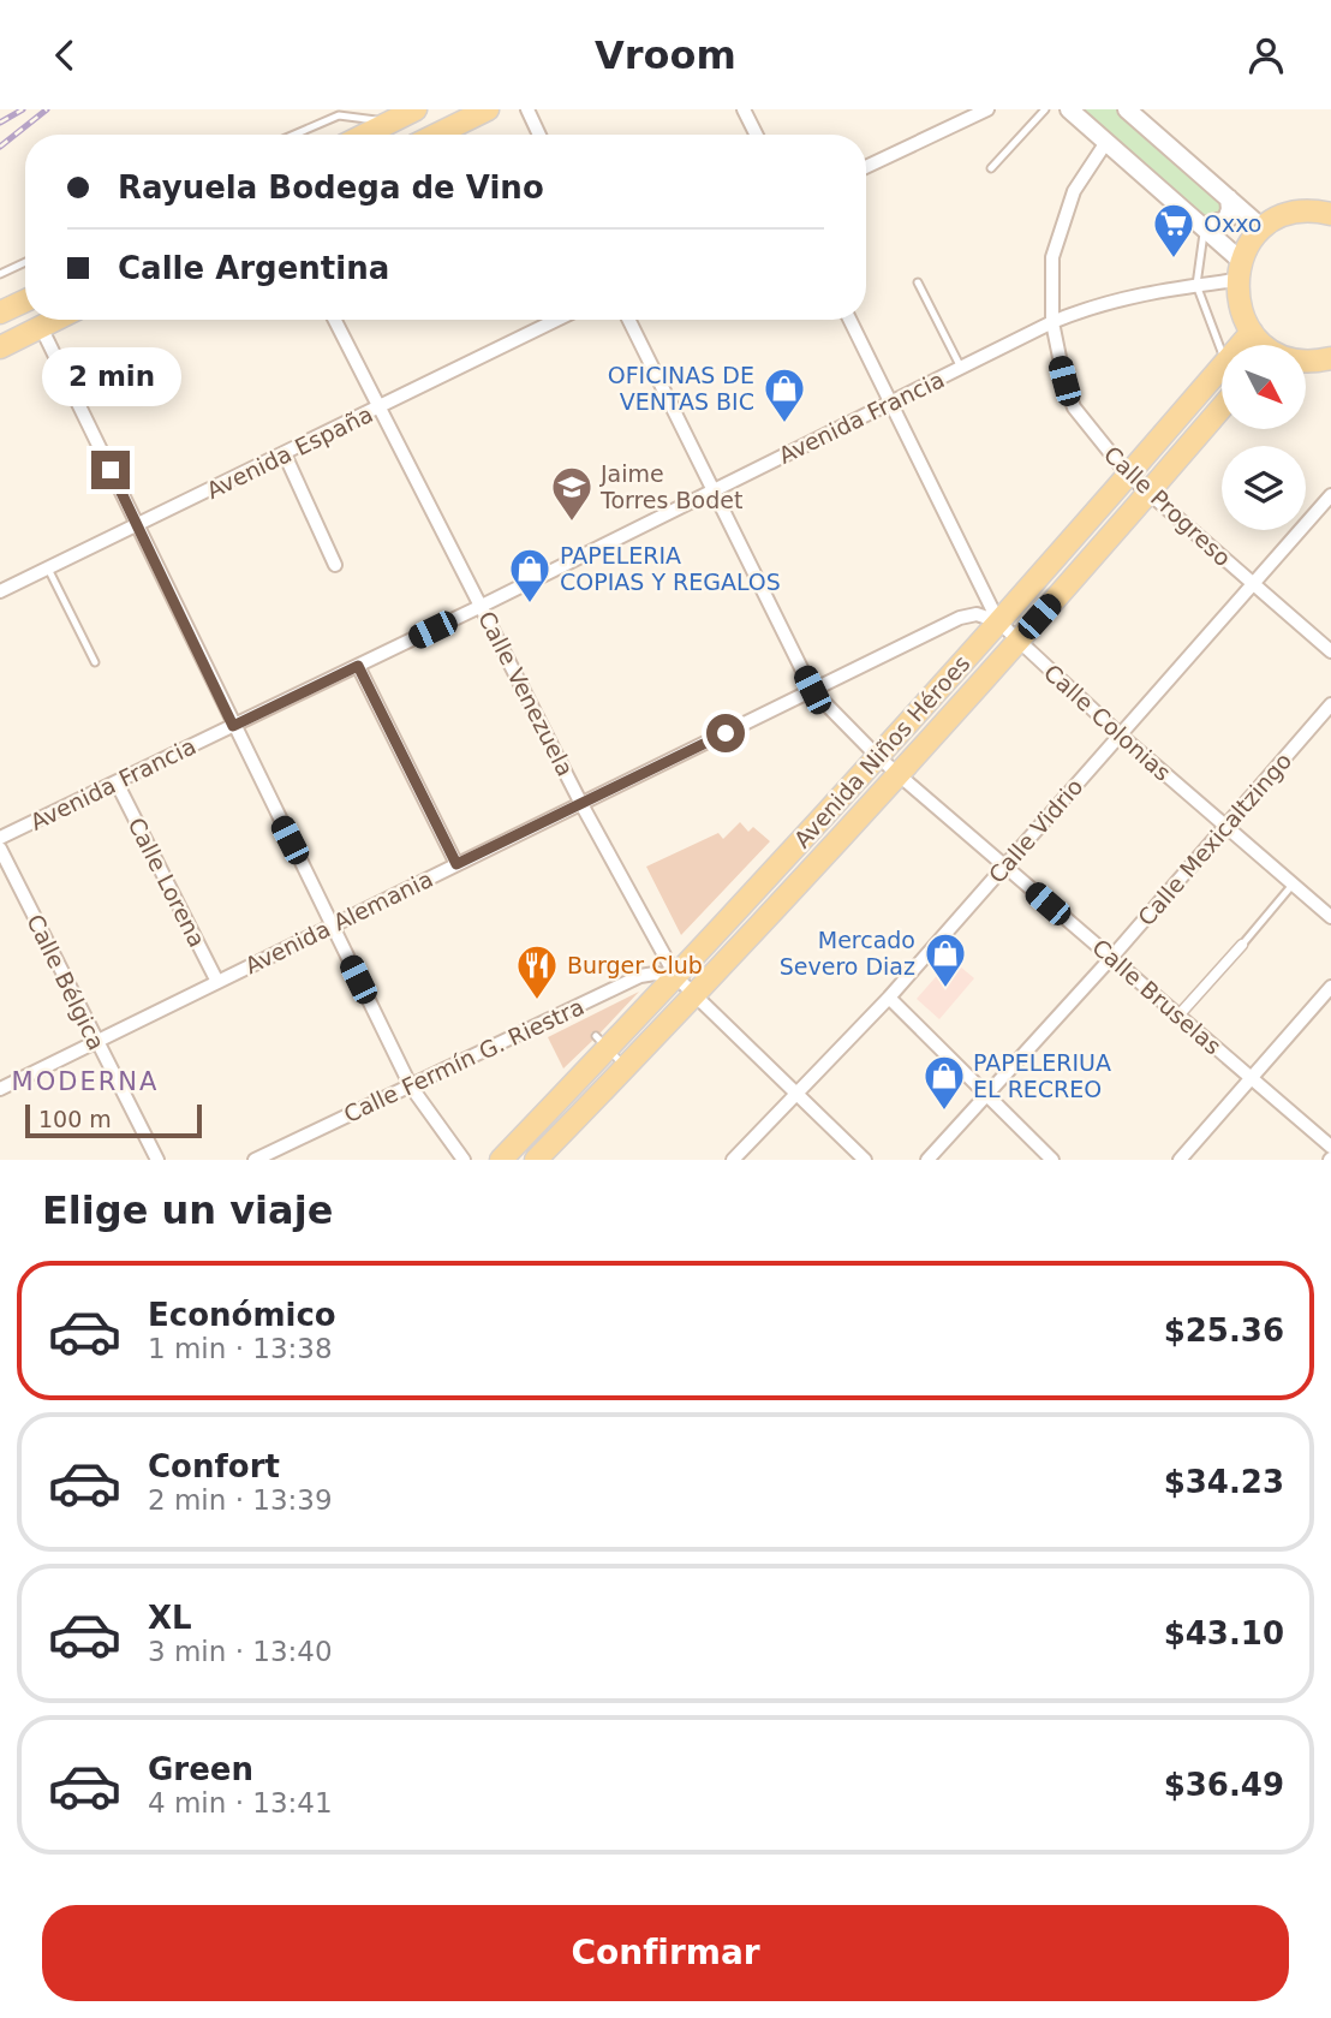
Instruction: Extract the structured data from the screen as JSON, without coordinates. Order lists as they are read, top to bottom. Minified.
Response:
{"streets":{"main road":["Avenida Niños Héroes"],"street":["Avenida Francia","Avenida España","Calle Progreso","Calle Venezuela","Calle Colonias","Calle Vidrio","Calle Mexicaltzingo","Calle Lorena","Avenida Alemania","Calle Bélgica","Calle Bruselas","Calle Fermín G. Riestra"]},"crossings":[["Avenida Francia","Calle Progreso"],["Avenida Francia","Calle Venezuela"],["Avenida Francia","Calle Colonias"],["Avenida Francia","Calle Lorena"],["Avenida Francia","Calle Bruselas"],["Avenida España","Calle Venezuela"],["Calle Progreso","Avenida Niños Héroes"],["Calle Progreso","Calle Vidrio"],["Calle Venezuela","Avenida Niños Héroes"],["Calle Venezuela","Calle Vidrio"],["Calle Venezuela","Avenida Alemania"],["Calle Venezuela","Calle Fermín G. Riestra"],["Calle Colonias","Avenida Niños Héroes"],["Calle Colonias","Calle Vidrio"],["Calle Colonias","Calle Mexicaltzingo"],["Calle Colonias","Avenida Alemania"],["Avenida Niños Héroes","Avenida Alemania"],["Avenida Niños Héroes","Calle Bruselas"],["Avenida Niños Héroes","Calle Fermín G. Riestra"],["Calle Vidrio","Calle Bruselas"],["Calle Mexicaltzingo","Calle Bruselas"],["Calle Lorena","Avenida Alemania"],["Avenida Alemania","Calle Bélgica"],["Avenida Alemania","Calle Bruselas"]],"districts":["MODERNA"],"places":{"supermarket":["Oxxo"],"shop":["OFICINAS DE VENTAS BIC","PAPELERIA COPIAS Y REGALOS","Mercado Severo Diaz","PAPELERIUA EL RECREO"],"school or university":["Jaime Torres Bodet"],"restaurant":["Burger Club"]},"scale_bar":"100 m","north":"bottom right","page":{"header":"Vroom","banner":["Rayuela Bodega de Vino","Calle Argentina"],"bubble":"2 min","scale":"100 m","heading":"Elige un viaje","list":[{"name":"Económico","note":"1 min · 13:38","value":"$25.36"},{"name":"Confort","note":"2 min · 13:39","value":"$34.23"},{"name":"XL","note":"3 min · 13:40","value":"$43.10"},{"name":"Green","note":"4 min · 13:41","value":"$36.49"}],"buttons":"Confirmar"}}
